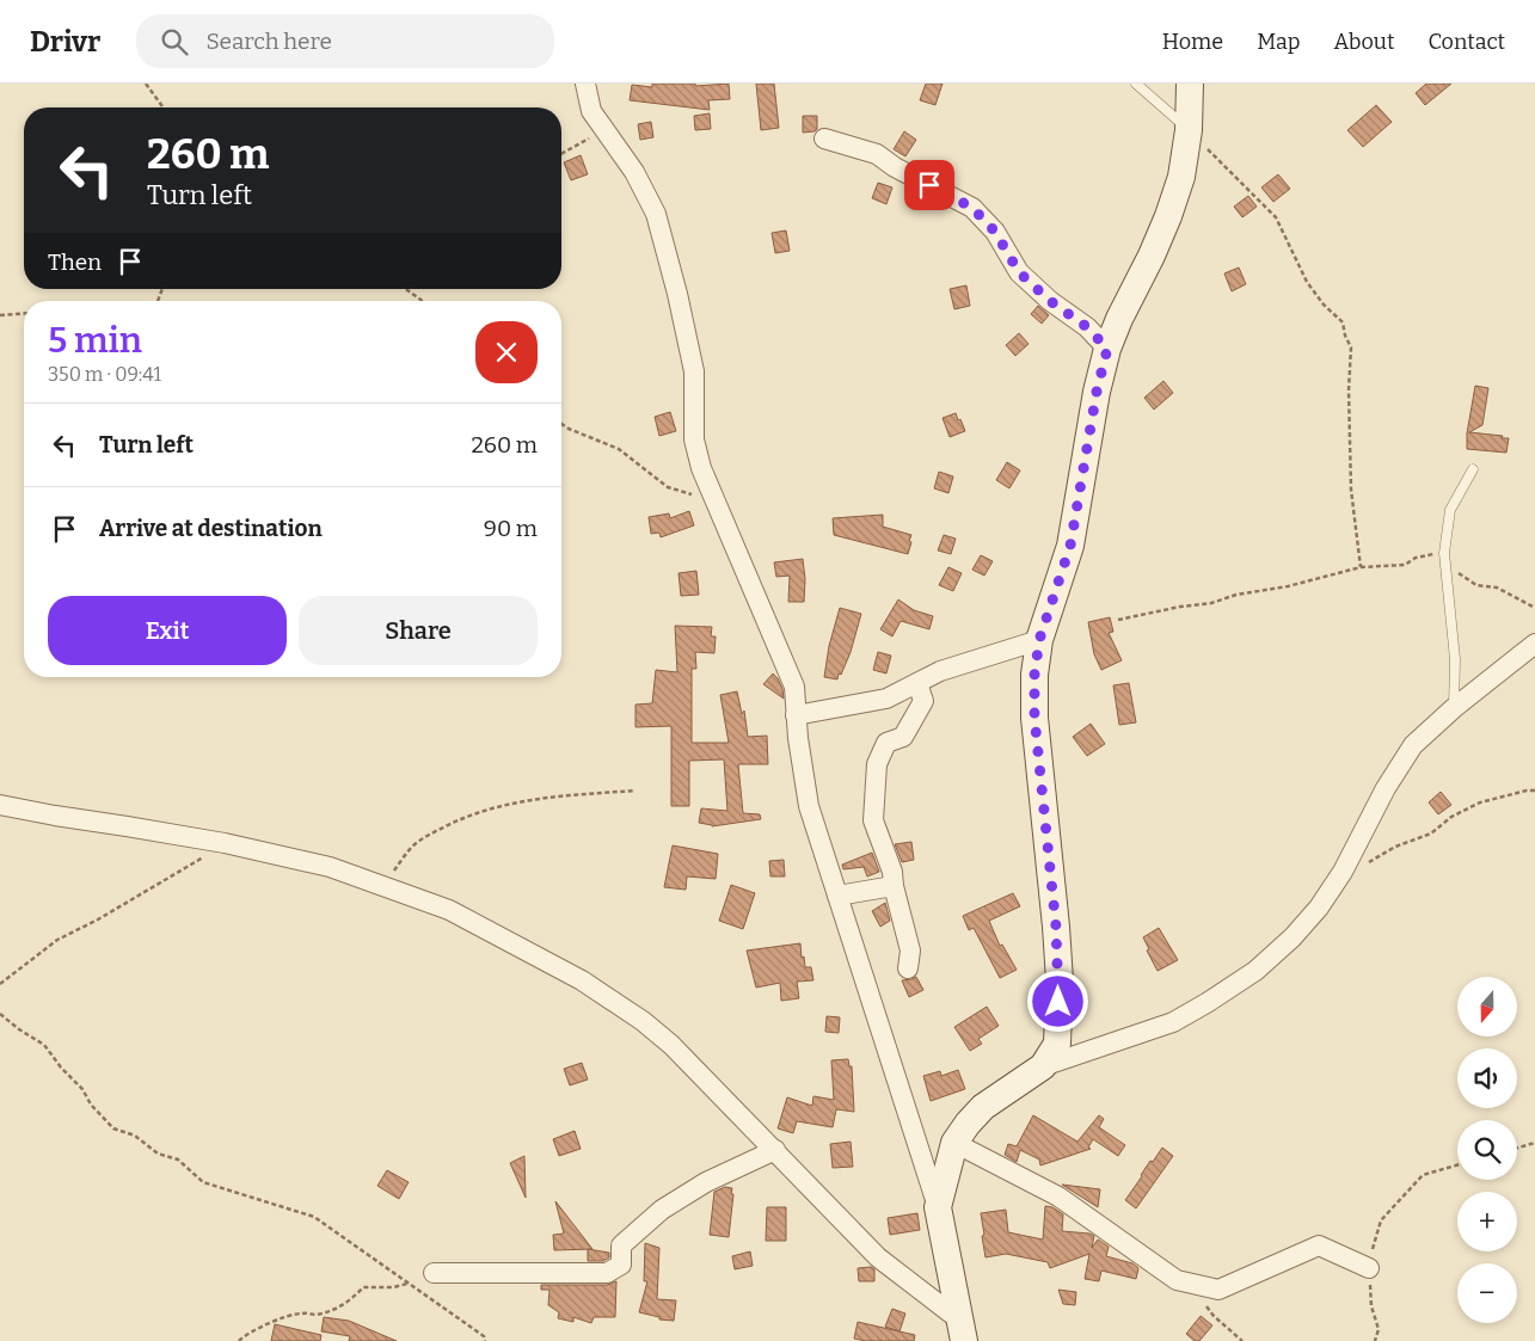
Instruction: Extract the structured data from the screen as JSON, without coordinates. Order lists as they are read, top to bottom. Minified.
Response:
{"north":"bottom","page":{"header":"Drivr","search":"Search here","nav":["Home","Map","About","Contact"],"turn":["260 m","Turn left"],"then":"Then","heading":["5 min","350 m · 09:41"],"list":[{"name":"Turn left","value":"260 m"},{"name":"Arrive at destination","value":"90 m"}],"buttons":["Exit","Share"],"map_buttons":["+","−"]}}
